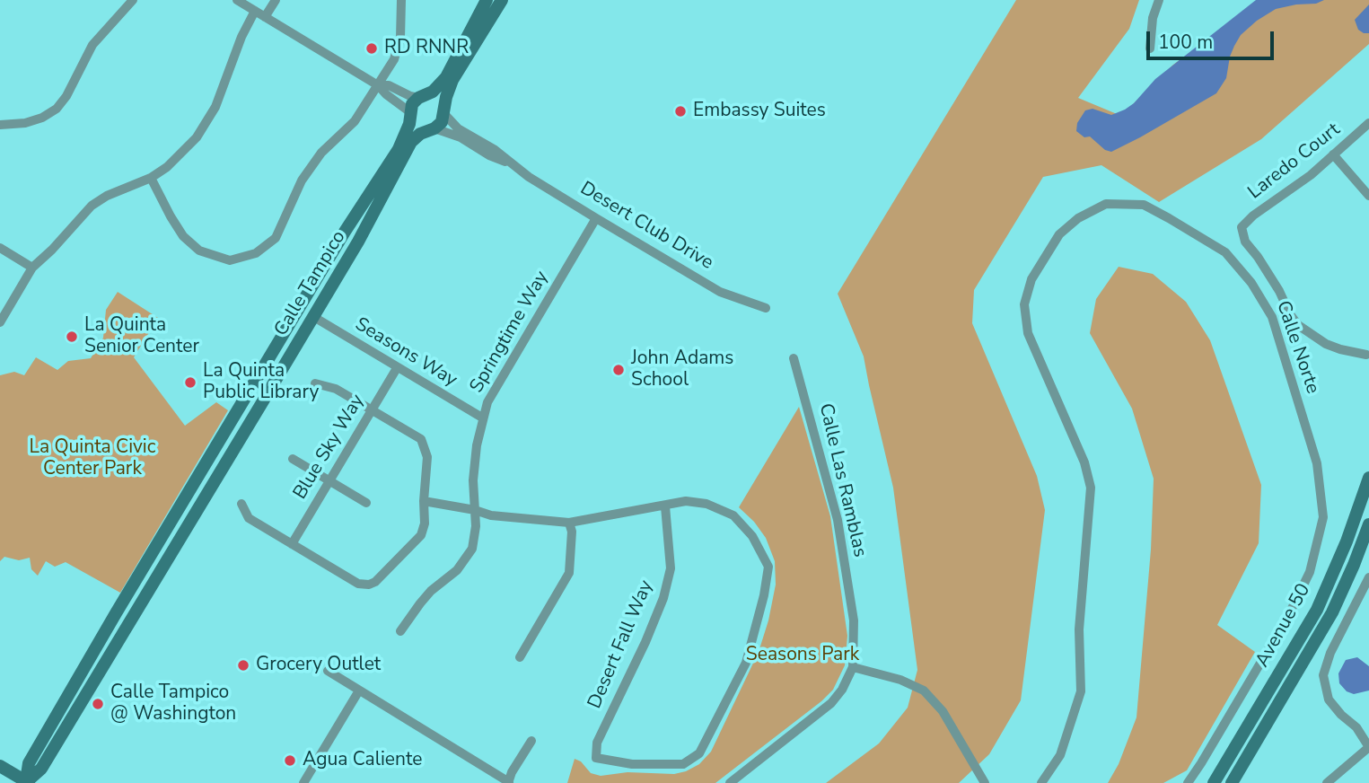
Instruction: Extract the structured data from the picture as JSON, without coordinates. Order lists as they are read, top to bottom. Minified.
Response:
{"streets":{"street":["Laredo Court","Desert Club Drive","Calle Tampico","Springtime Way","Calle Norte","Seasons Way","Blue Sky Way","Calle Las Ramblas","Avenue 50","Desert Fall Way"]},"crossings":[["Desert Club Drive","Calle Tampico"],["Desert Club Drive","Springtime Way"],["Calle Tampico","Seasons Way"],["Springtime Way","Seasons Way"],["Seasons Way","Blue Sky Way"]],"parks":["La Quinta Civic Center Park","Seasons Park"],"places":["RD RNNR","Embassy Suites","La Quinta Senior Center","John Adams School","La Quinta Public Library","Grocery Outlet","Calle Tampico @ Washington","Agua Caliente"],"scale_bar":"100 m"}
